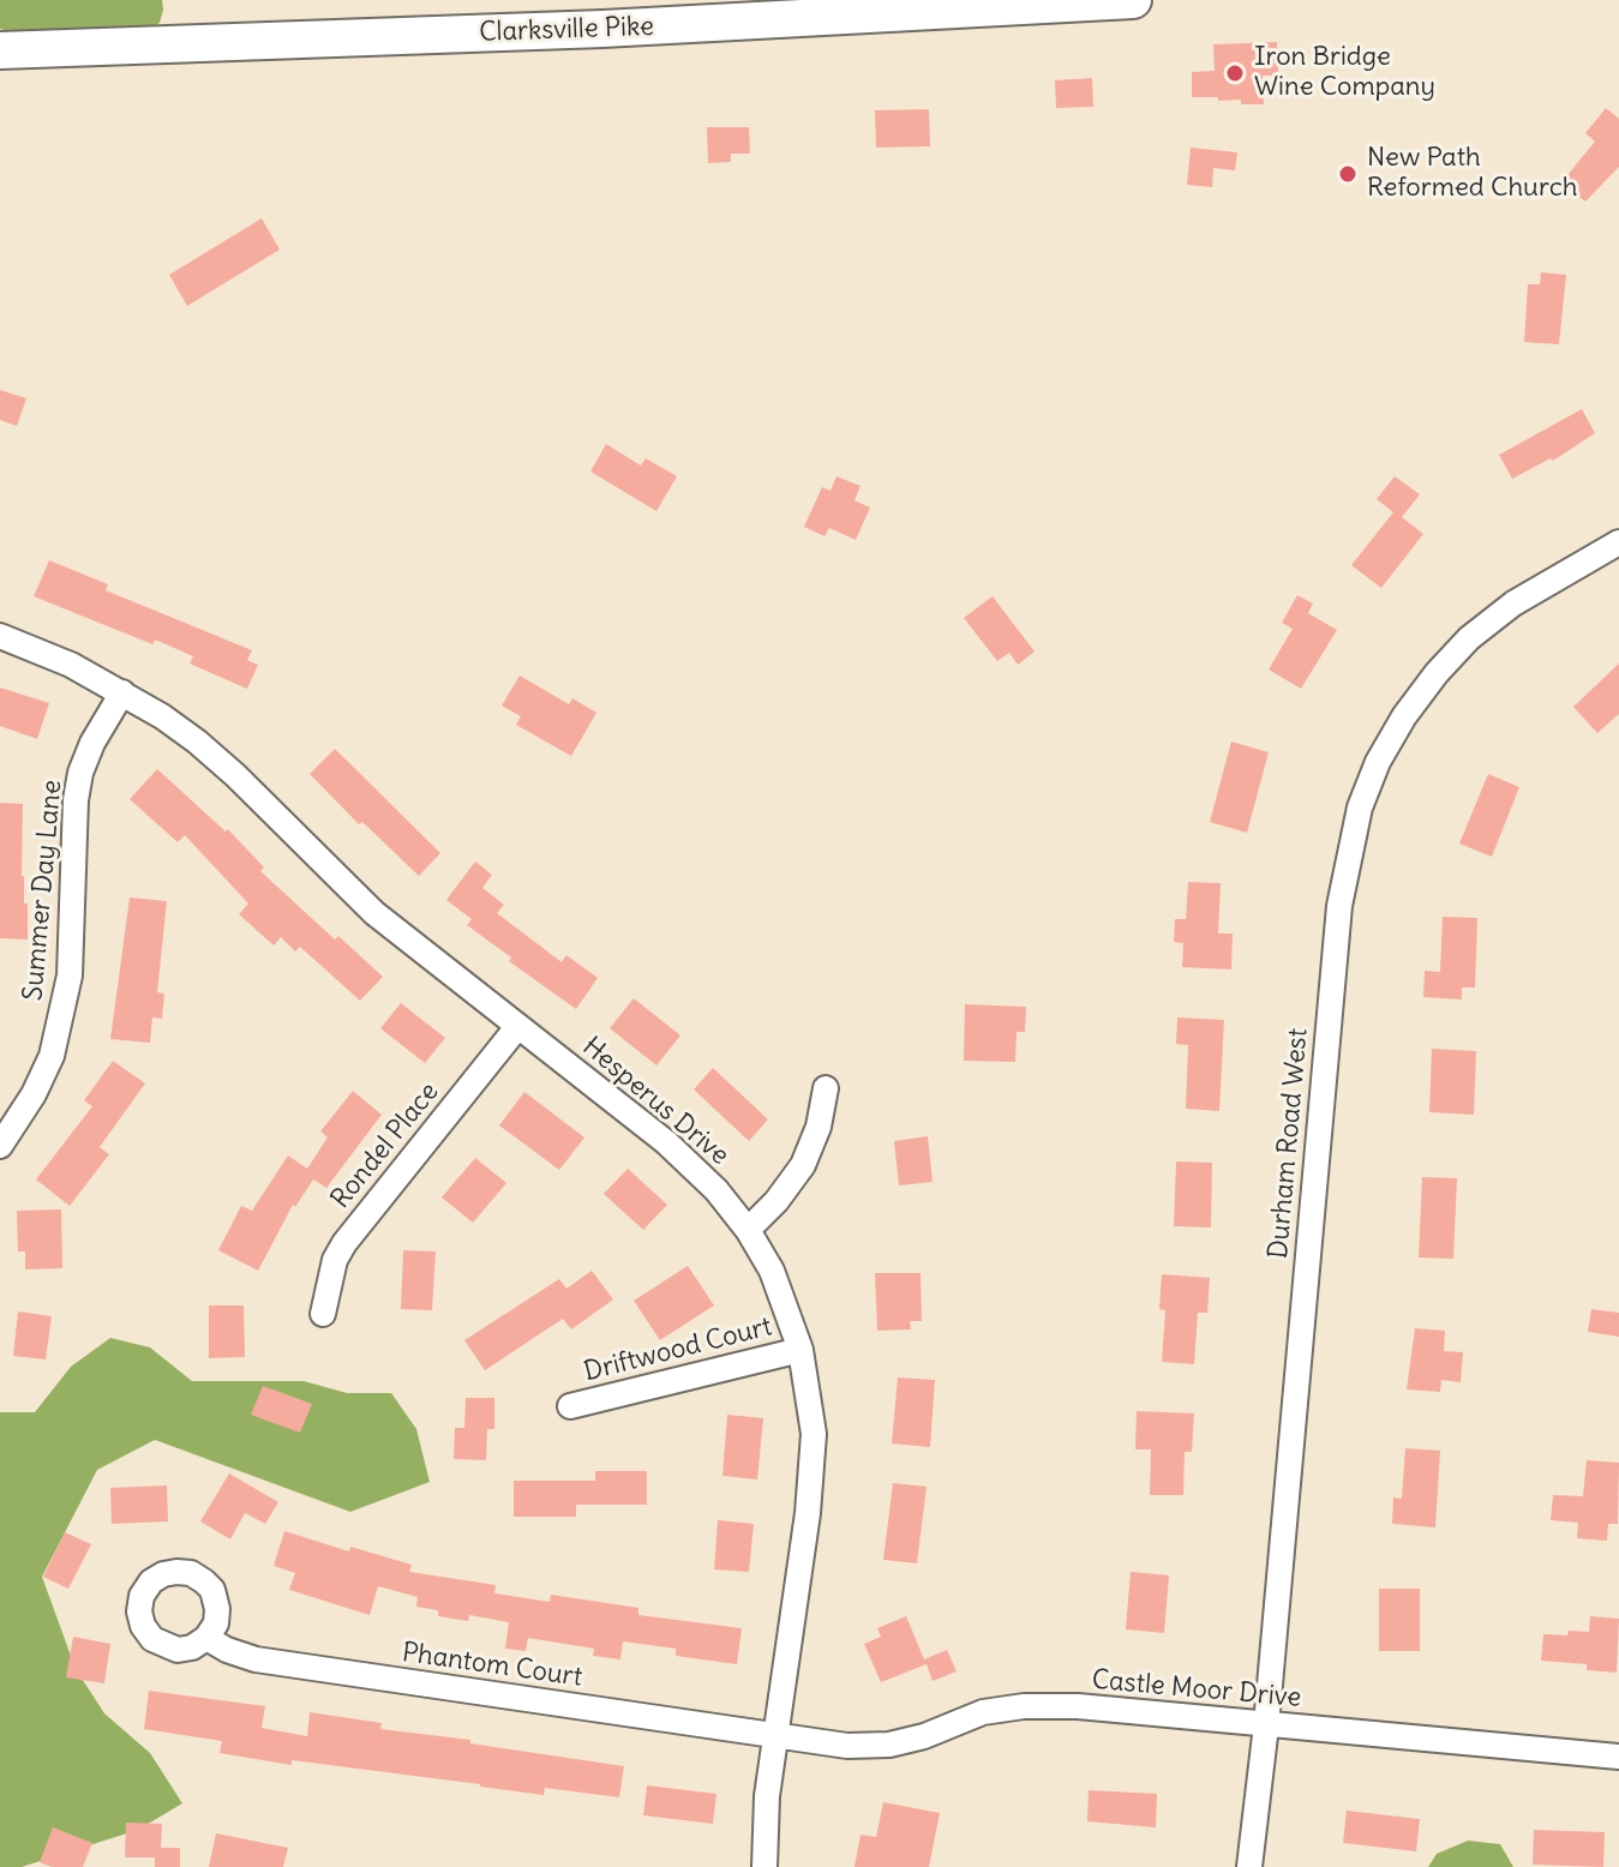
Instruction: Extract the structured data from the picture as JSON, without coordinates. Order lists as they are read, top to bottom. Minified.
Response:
{"streets":{"main road":["Clarksville Pike"],"street":["Summer Day Lane","Hesperus Drive","Durham Road West","Rondel Place","Driftwood Court","Phantom Court","Castle Moor Drive"]},"crossings":[["Summer Day Lane","Hesperus Drive"],["Hesperus Drive","Rondel Place"],["Hesperus Drive","Driftwood Court"],["Hesperus Drive","Phantom Court"],["Hesperus Drive","Castle Moor Drive"],["Durham Road West","Castle Moor Drive"],["Phantom Court","Castle Moor Drive"]],"places":["Iron Bridge Wine Company","New Path Reformed Church"]}
